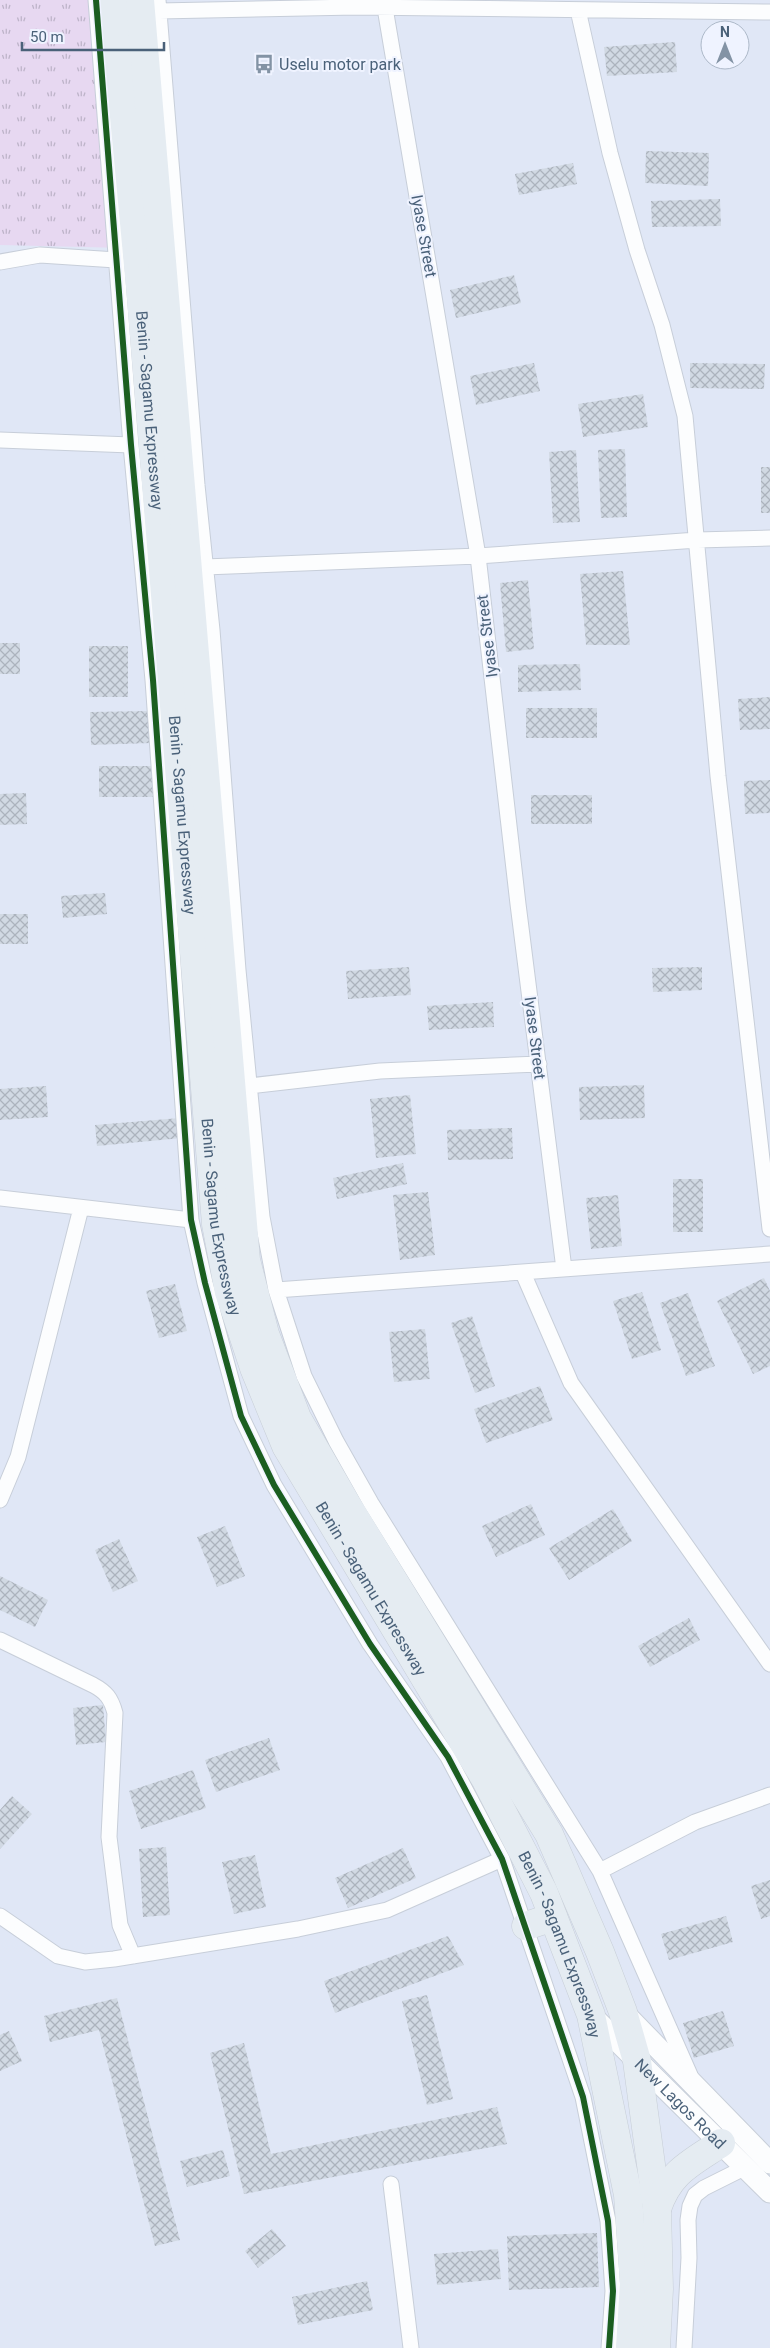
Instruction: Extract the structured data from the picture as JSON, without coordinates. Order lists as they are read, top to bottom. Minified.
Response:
{"streets":{"highway":["Benin - Sagamu Expressway"],"main road":["New Lagos Road"],"street":["Iyase Street"]},"crossings":[["Benin - Sagamu Expressway","New Lagos Road"]],"places":{"bus stop":["Uselu motor park"]},"scale_bar":"50 m","north":"top"}
